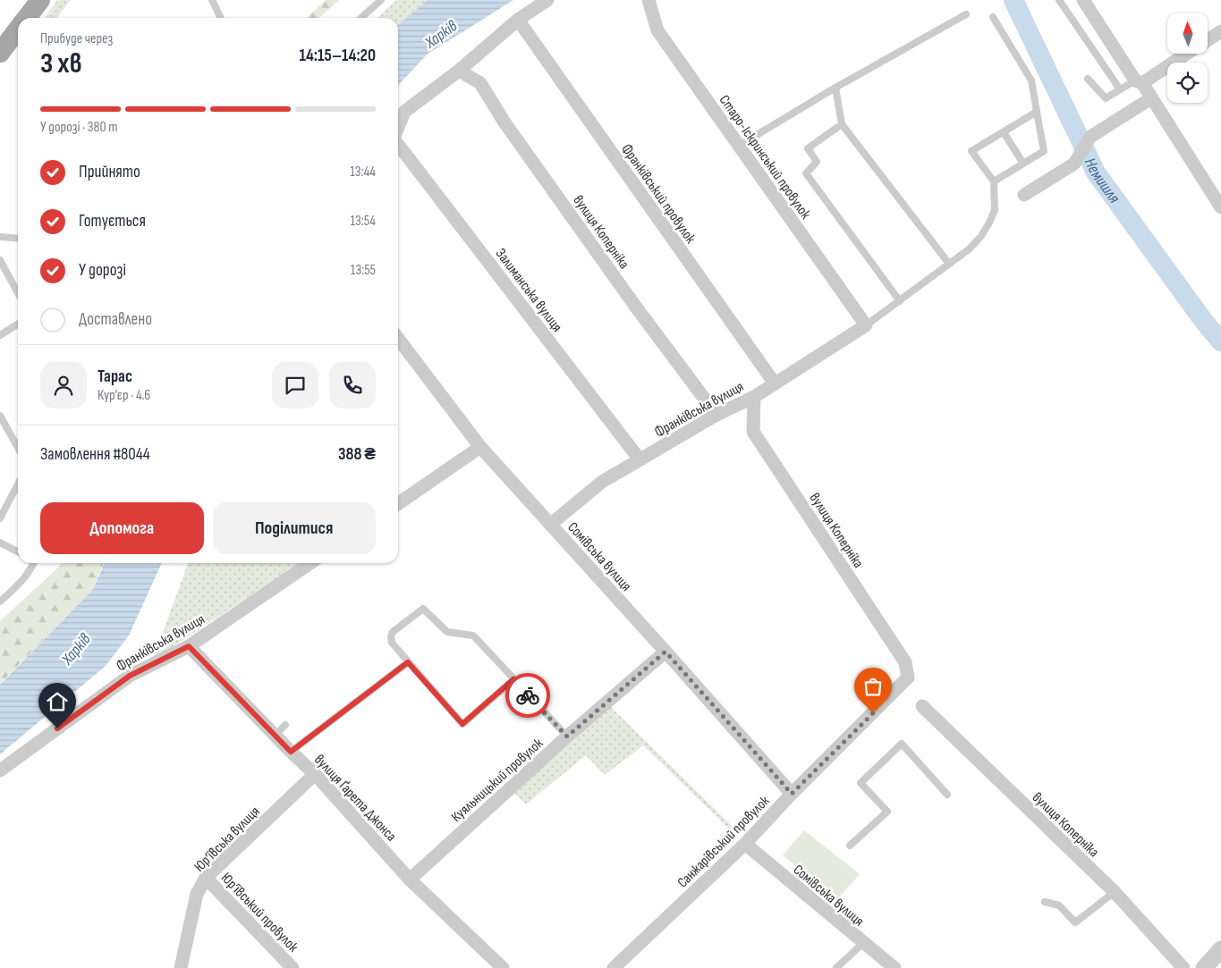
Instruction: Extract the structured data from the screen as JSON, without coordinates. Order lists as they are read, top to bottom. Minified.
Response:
{"streets":{"street":["Старо-Іскринський провулок","Франківський провулок","вулиця Коперніка","Залиманська вулиця","Франківська вулиця","Сомівська вулиця","Куяльницький провулок","вулиця Ґарета Джонса","Юр’ївська вулиця","Санжарівський провулок","Юр’ївський провулок"]},"crossings":[["Старо-Іскринський провулок","Франківська вулиця"],["Франківський провулок","Франківська вулиця"],["вулиця Коперніка","Франківська вулиця"],["вулиця Коперніка","Санжарівський провулок"],["Залиманська вулиця","Франківська вулиця"],["Франківська вулиця","Сомівська вулиця"],["Франківська вулиця","вулиця Ґарета Джонса"],["Сомівська вулиця","Куяльницький провулок"],["Сомівська вулиця","Санжарівський провулок"],["Куяльницький провулок","вулиця Ґарета Джонса"],["вулиця Ґарета Джонса","Юр’ївська вулиця"],["Юр’ївська вулиця","Юр’ївський провулок"]],"water":["Харків","Немишля"],"north":"top","page":{"heading":["3 хв","Прибуде через","14:15–14:20"],"panel":["Тарас","Кур’єр · 4.6","Замовлення #8044","388 ₴"],"bar":"У дорозі · 380 m","list":[["Прийнято","13:44"],["Готується","13:54"],["У дорозі","13:55"],"Доставлено"],"buttons":["Допомога","Поділитися"]}}
